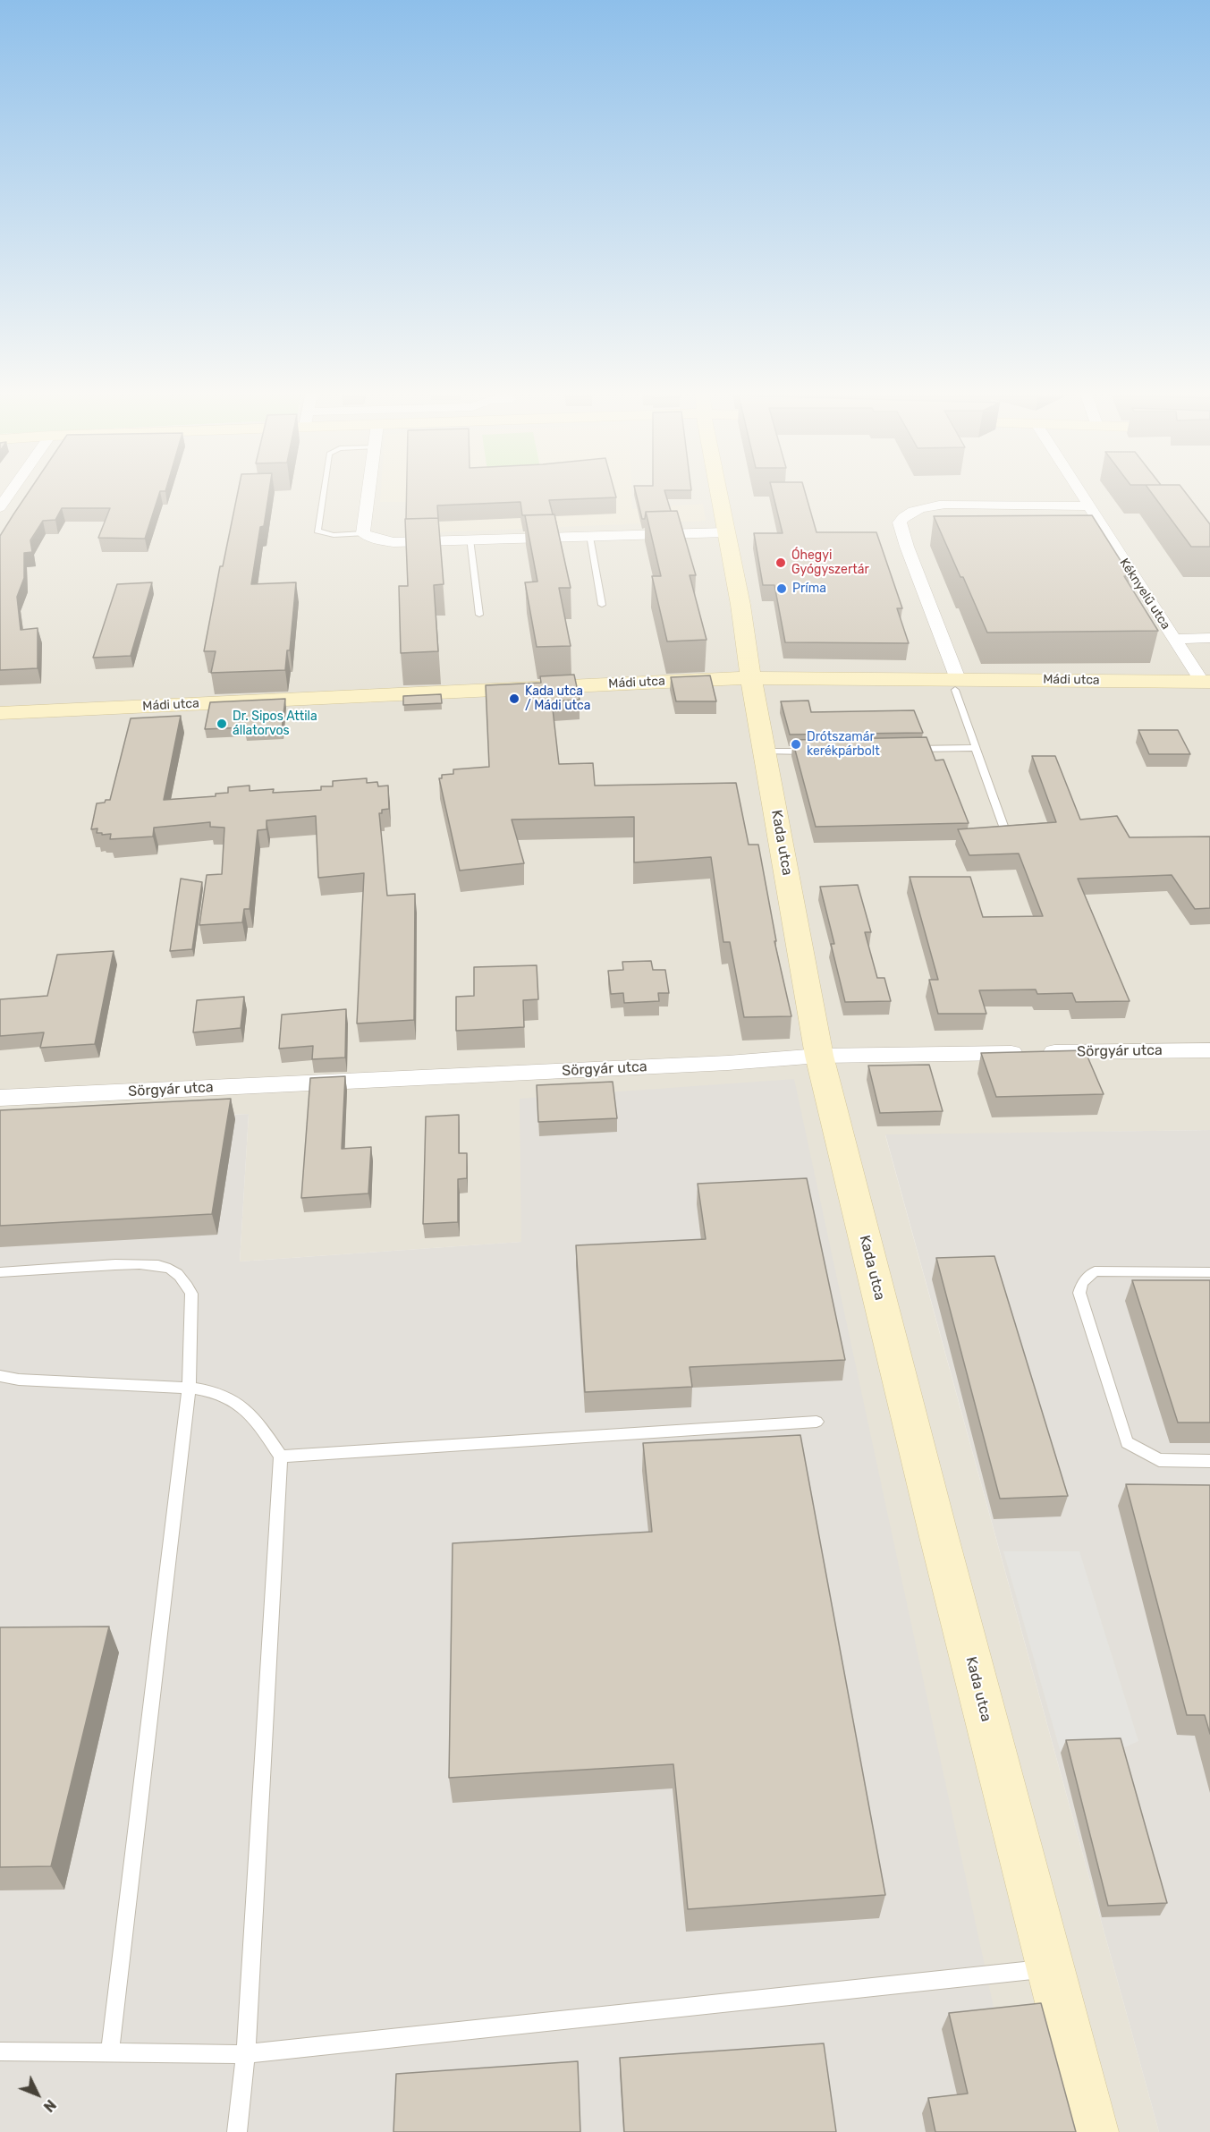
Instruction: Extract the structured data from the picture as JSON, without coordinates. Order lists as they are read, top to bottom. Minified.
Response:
{"streets":{"street":["Kéknyelű utca","Mádi utca","Kada utca","Sörgyár utca"]},"crossings":[["Kéknyelű utca","Mádi utca"],["Mádi utca","Kada utca"],["Kada utca","Sörgyár utca"]],"places":["Óhegyi Gyógyszertár","Príma","Kada utca / Mádi utca","Dr. Sipos Attila állatorvos","Drótszamár kerékpárbolt"],"north":"bottom right"}
